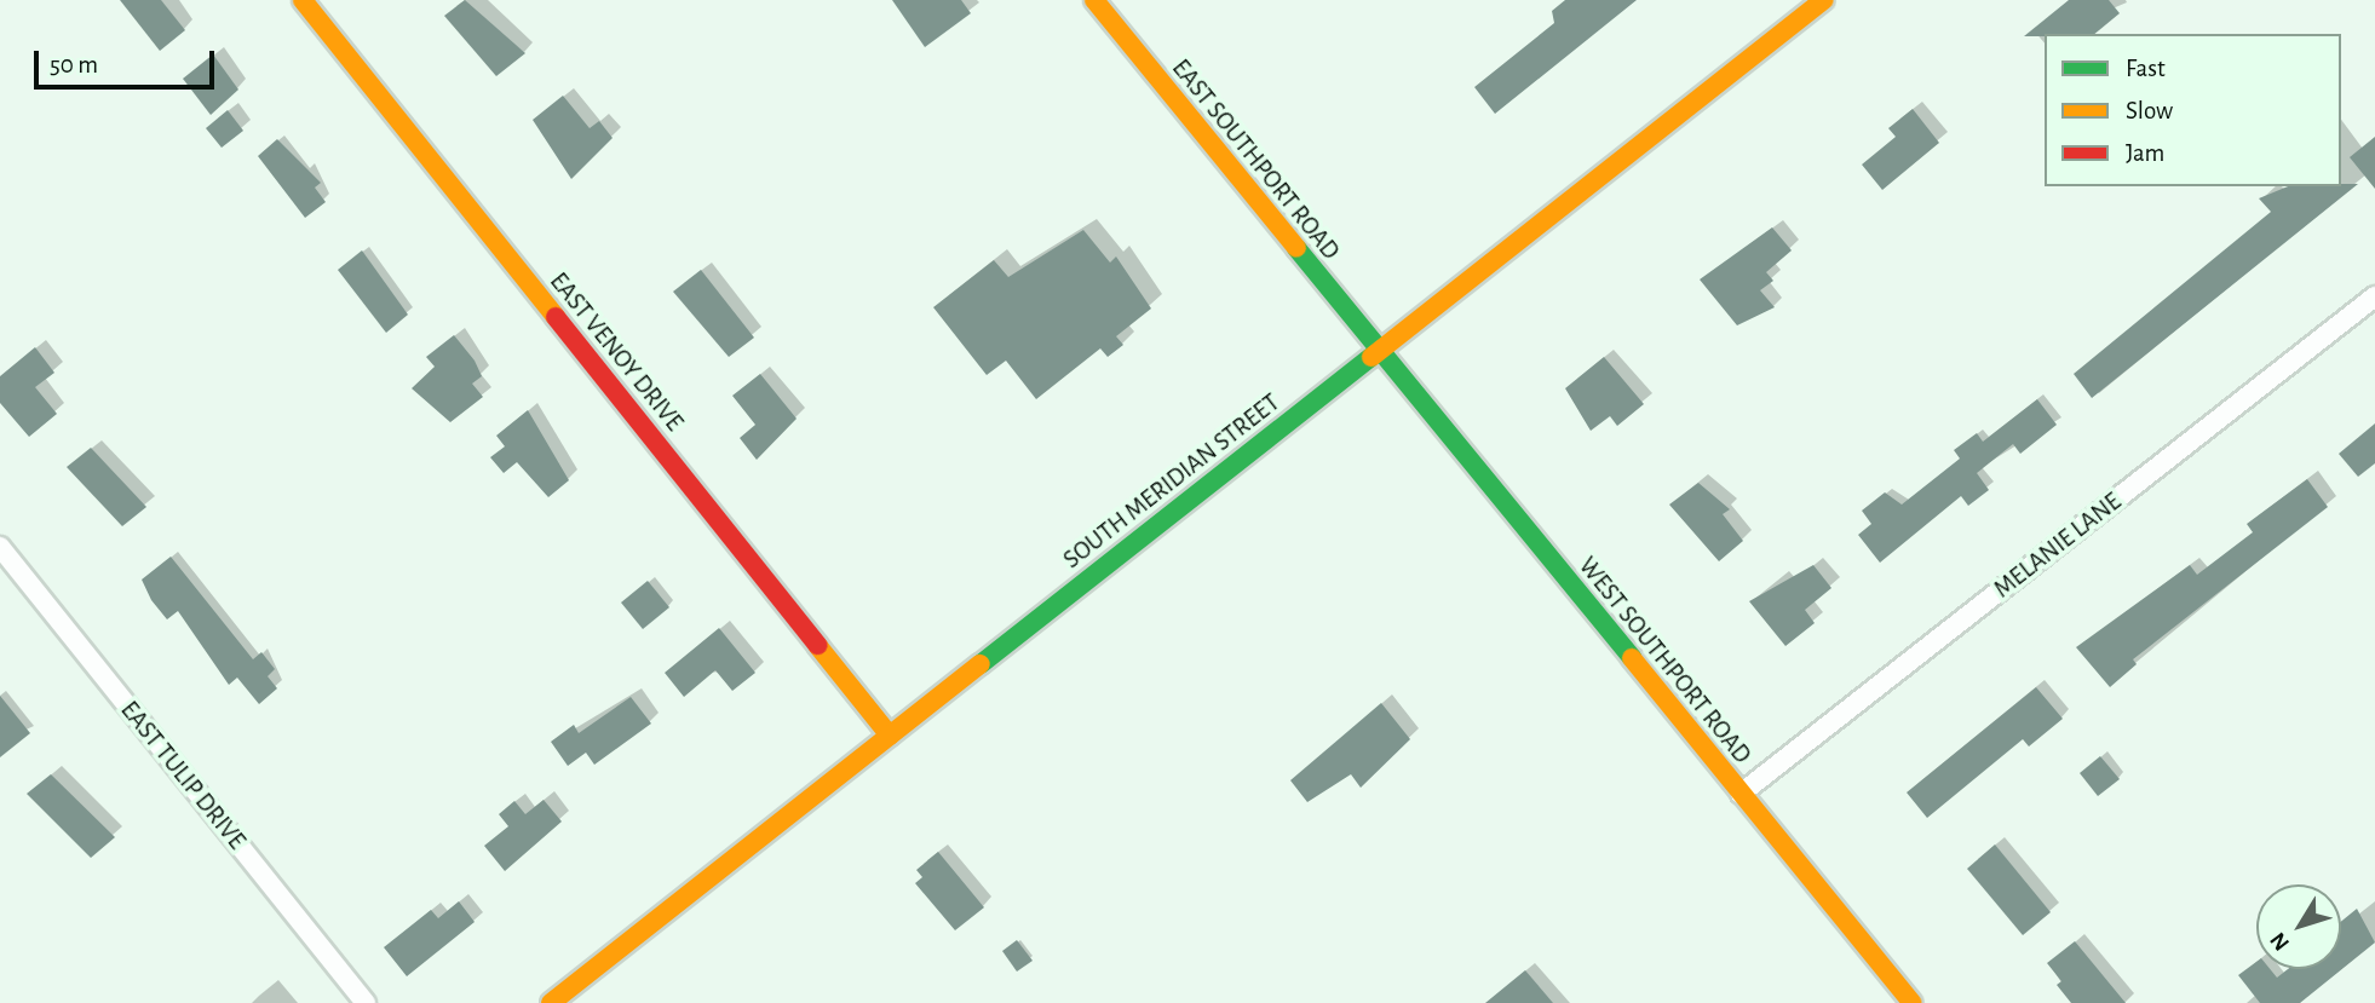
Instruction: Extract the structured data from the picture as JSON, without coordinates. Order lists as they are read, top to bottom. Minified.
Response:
{"streets":{"main road":["EAST SOUTHPORT ROAD","EAST VENOY DRIVE","SOUTH MERIDIAN STREET","WEST SOUTHPORT ROAD"],"street":["MELANIE LANE","EAST TULIP DRIVE"]},"crossings":[["EAST SOUTHPORT ROAD","SOUTH MERIDIAN STREET"],["EAST SOUTHPORT ROAD","WEST SOUTHPORT ROAD"],["EAST VENOY DRIVE","SOUTH MERIDIAN STREET"],["SOUTH MERIDIAN STREET","WEST SOUTHPORT ROAD"],["MELANIE LANE","WEST SOUTHPORT ROAD"]],"legend":["Fast","Slow","Jam"],"scale_bar":"50 m","north":"bottom left"}
